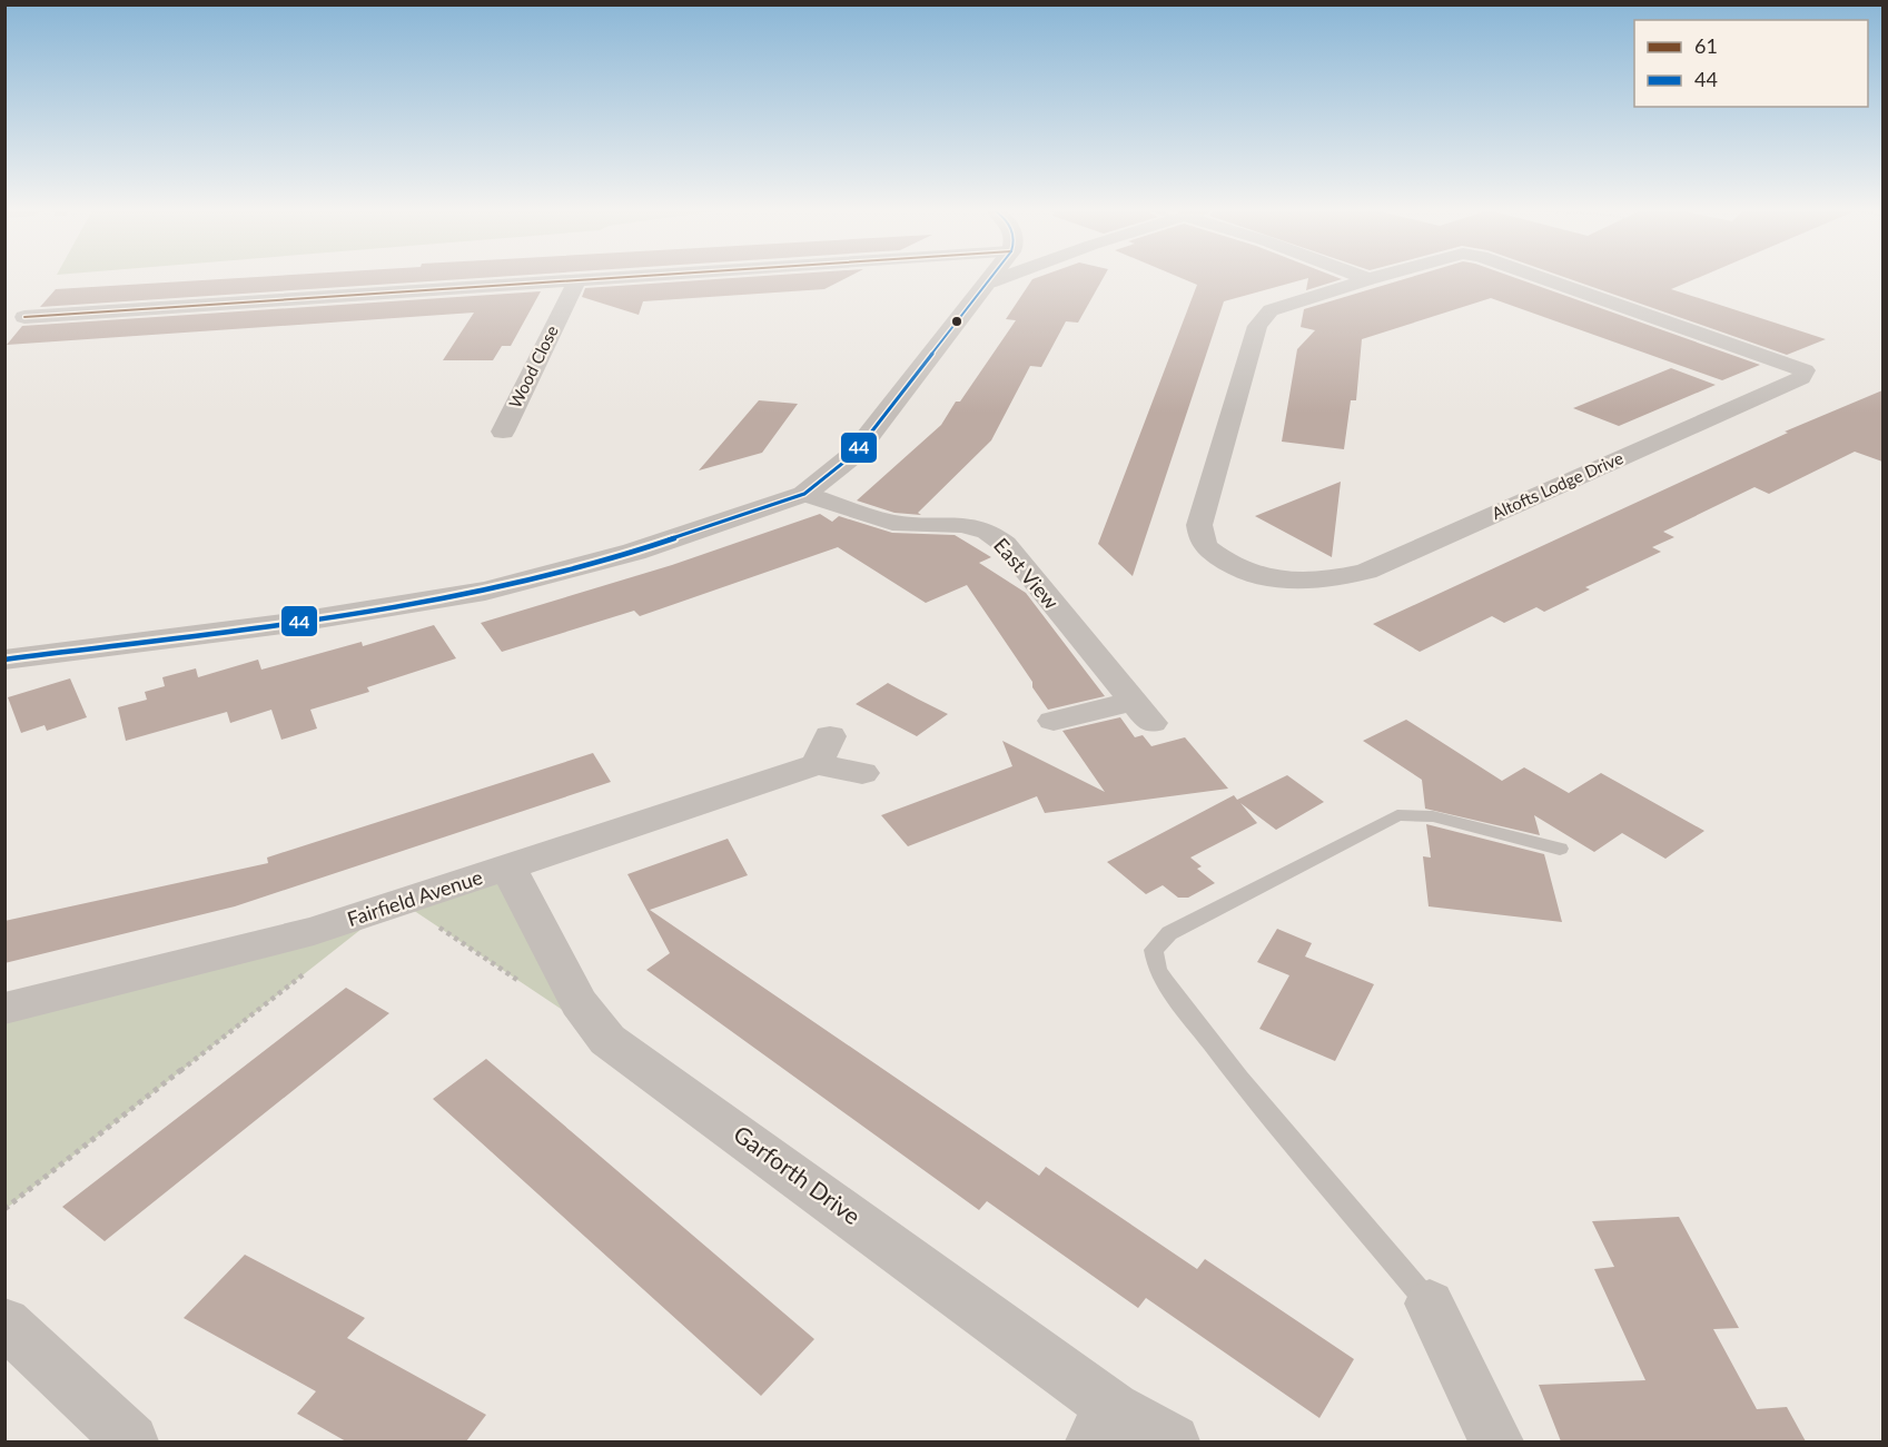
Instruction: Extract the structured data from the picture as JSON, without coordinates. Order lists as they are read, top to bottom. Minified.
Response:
{"streets":{"street":["Wood Close","Altofts Lodge Drive","East View","Fairfield Avenue","Garforth Drive"]},"crossings":[["Fairfield Avenue","Garforth Drive"]],"lines":["transit line 61","transit line 44"],"legend":["61","44"]}
